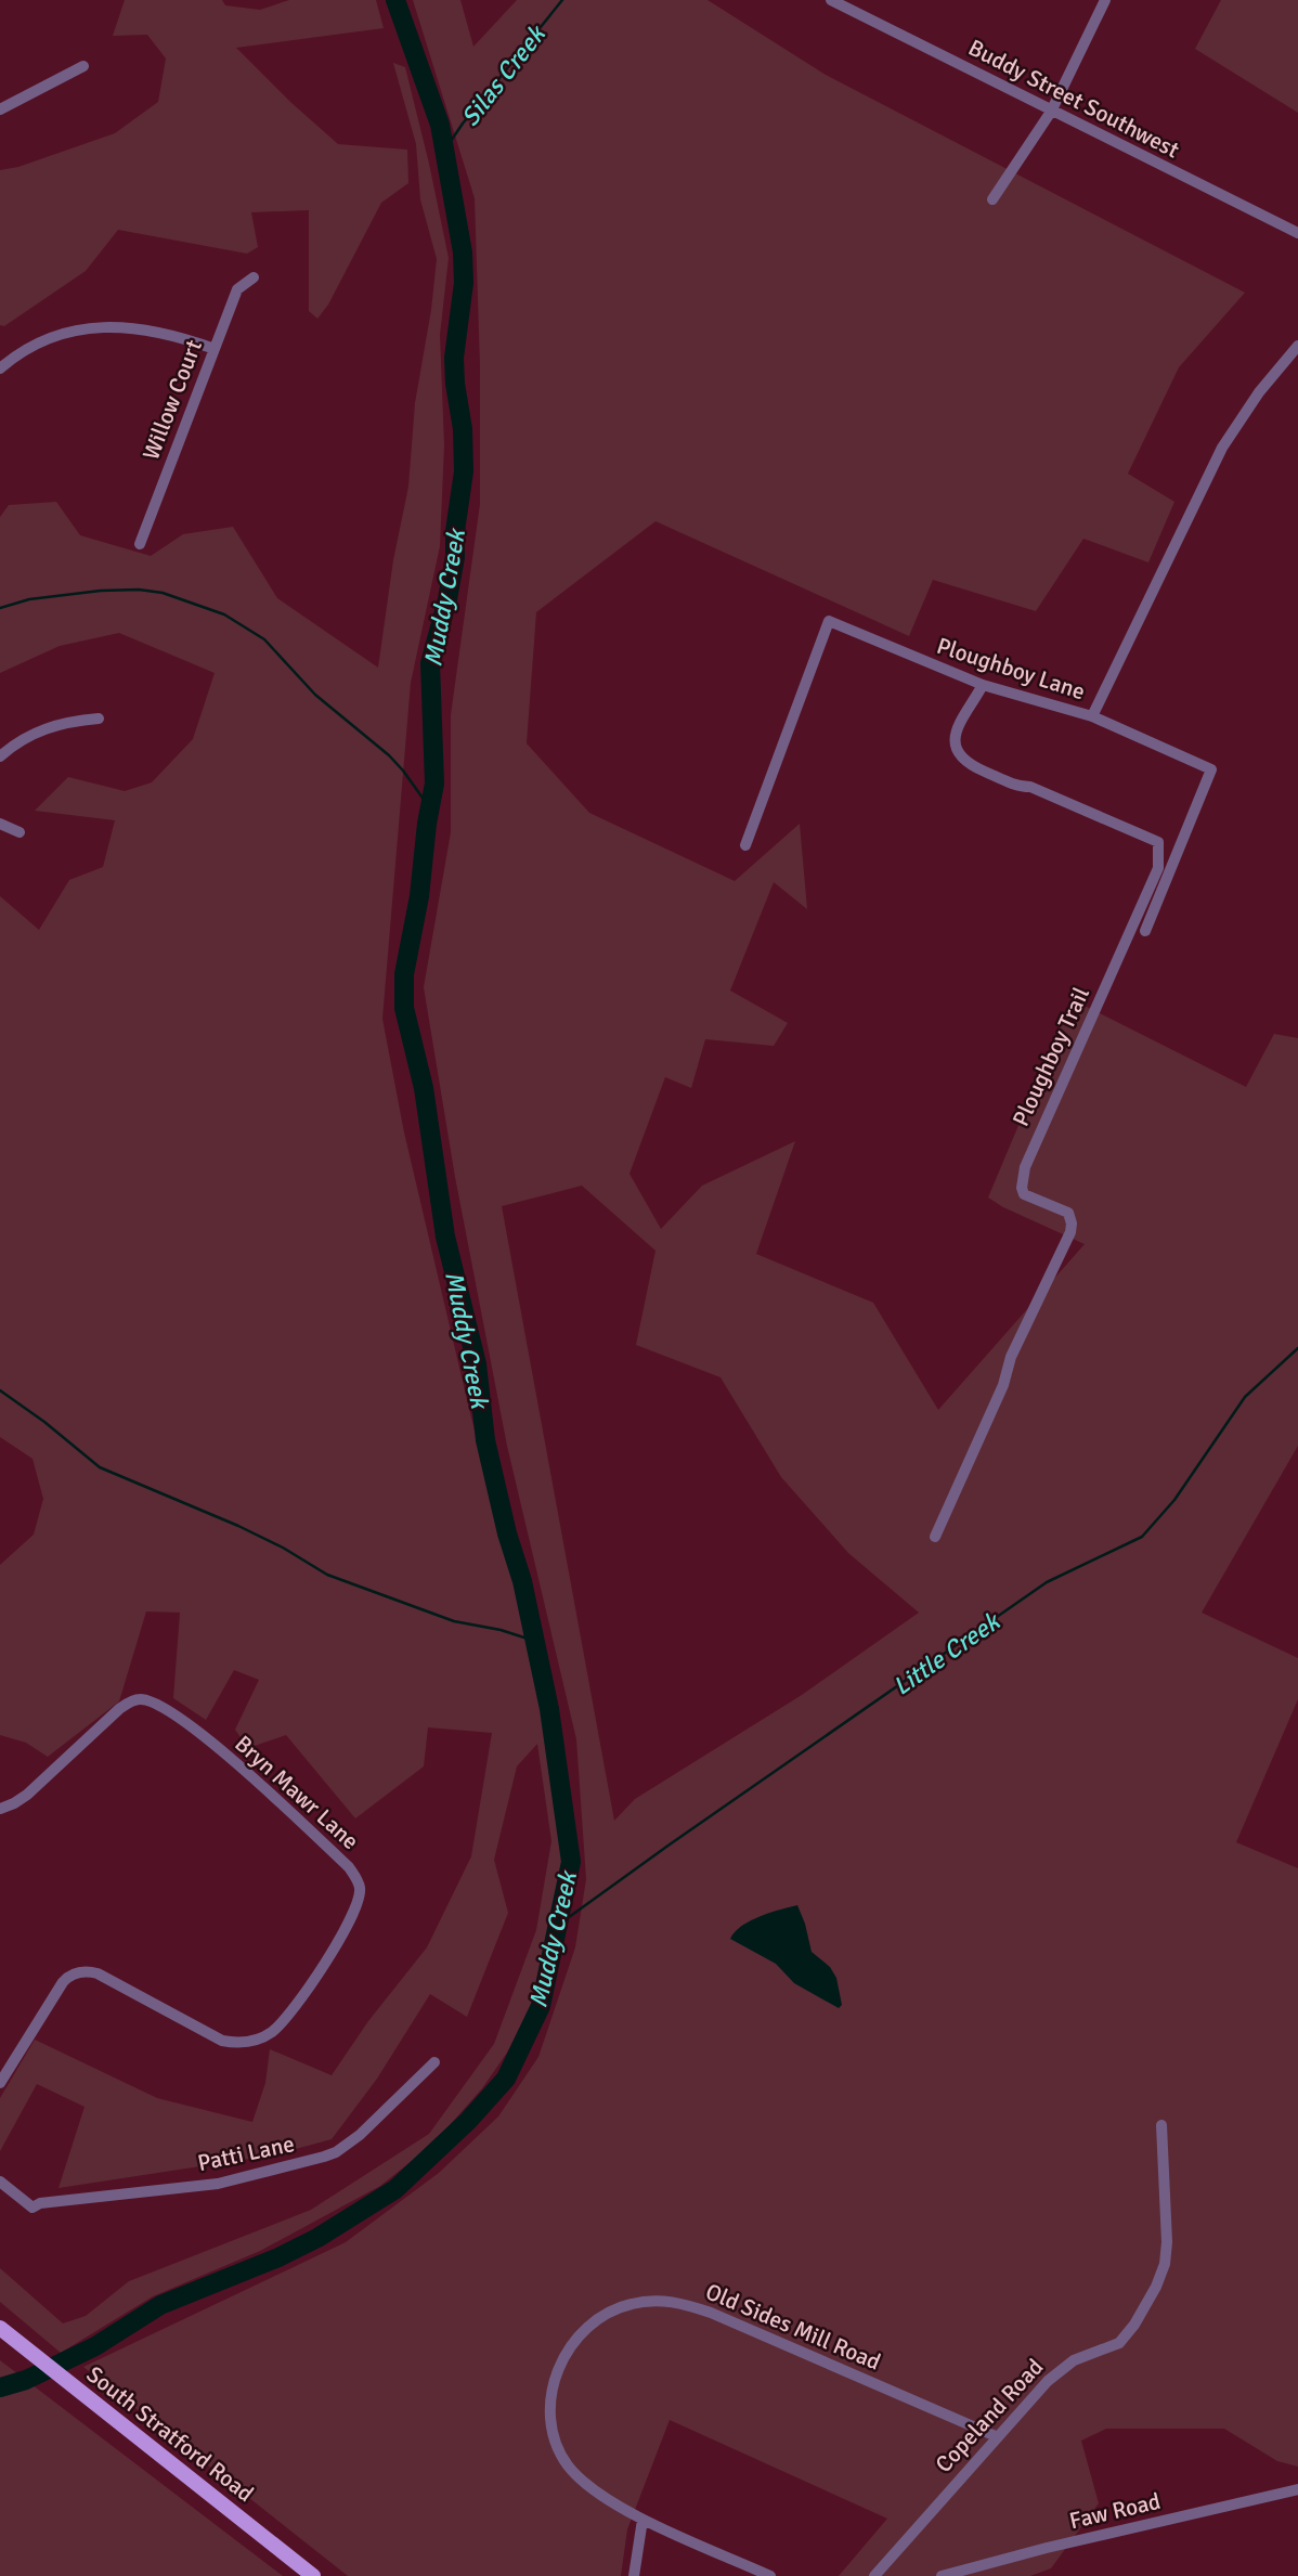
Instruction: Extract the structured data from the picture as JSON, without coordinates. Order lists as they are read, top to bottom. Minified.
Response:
{"streets":{"main road":["South Stratford Road"],"street":["Buddy Street Southwest","Willow Court","Ploughboy Lane","Ploughboy Trail","Bryn Mawr Lane","Patti Lane","Old Sides Mill Road","Copeland Road","Faw Road"]},"crossings":[["Ploughboy Lane","Ploughboy Trail"],["Old Sides Mill Road","Copeland Road"]],"water":["Silas Creek","Muddy Creek","Little Creek"]}
